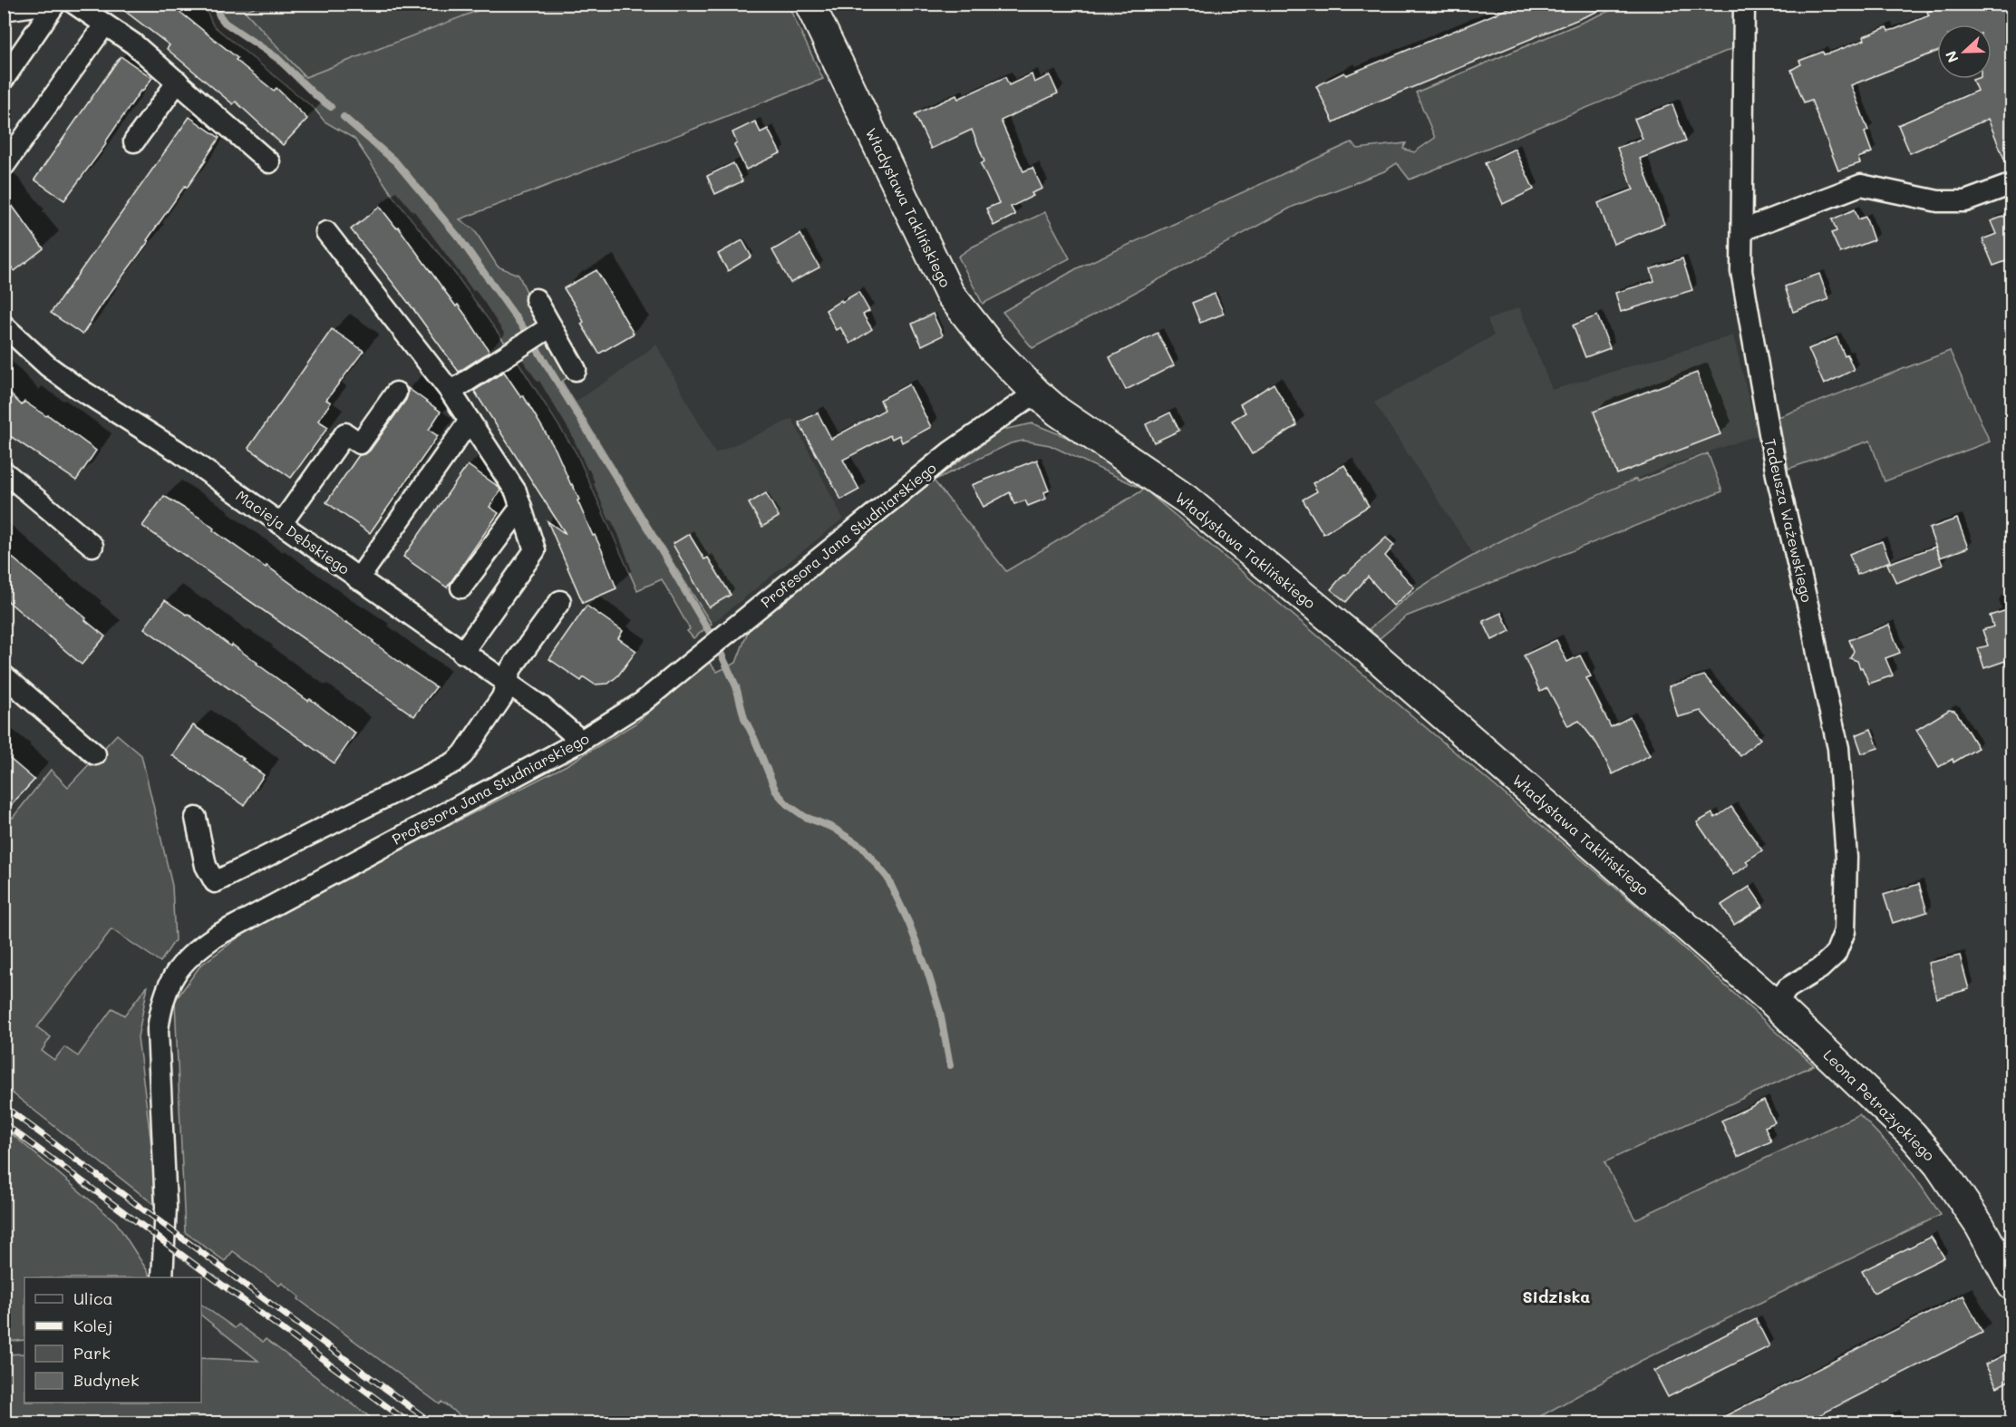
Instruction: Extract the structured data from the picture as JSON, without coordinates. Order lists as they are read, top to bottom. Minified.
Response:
{"streets":{"street":["Władysława Taklińskiego","Tadeusza Ważewskiego","Macieja Dębskiego","Profesora Jana Studniarskiego","Leona Petrażyckiego"]},"crossings":[["Władysława Taklińskiego","Tadeusza Ważewskiego"],["Władysława Taklińskiego","Profesora Jana Studniarskiego"],["Władysława Taklińskiego","Leona Petrażyckiego"],["Tadeusza Ważewskiego","Leona Petrażyckiego"],["Macieja Dębskiego","Profesora Jana Studniarskiego"]],"districts":["Sidziska"],"legend":["Ulica","Kolej","Park","Budynek"],"north":"left"}
